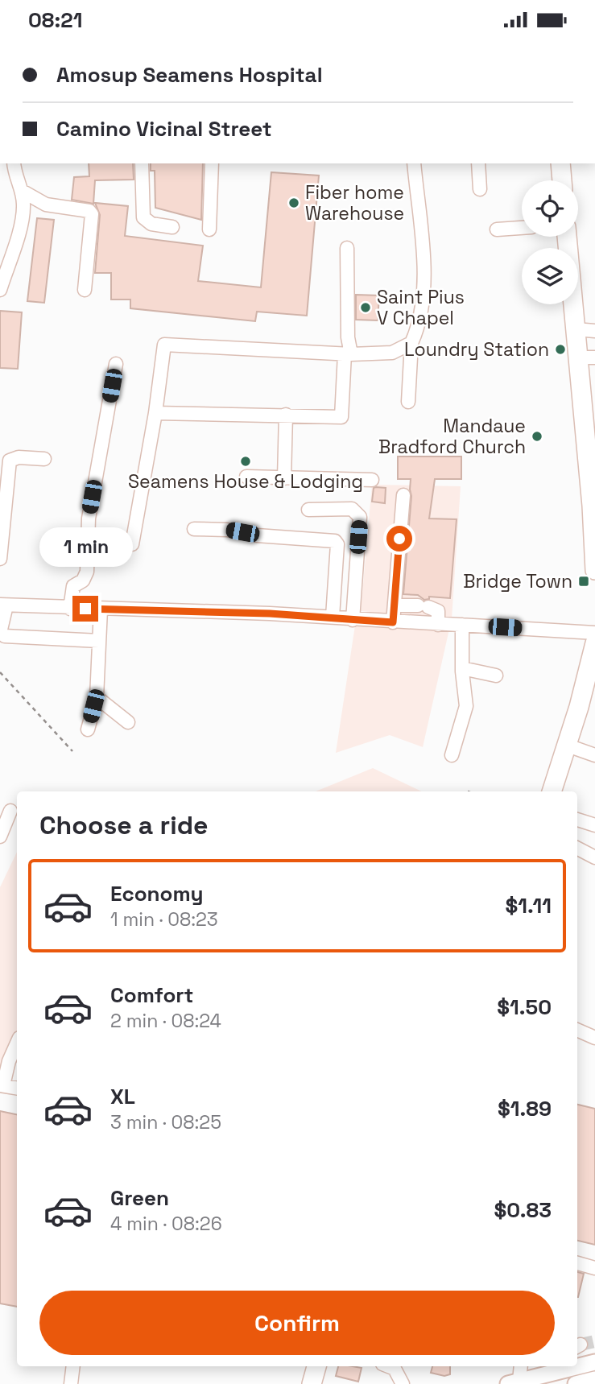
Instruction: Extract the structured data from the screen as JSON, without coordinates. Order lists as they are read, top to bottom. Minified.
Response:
{"places":{"other":["Fiber home Warehouse","Saint Pius V Chapel","Loundry Station","Mandaue Bradford Church","Seamens House & Lodging"],"transit":["Bridge Town"]},"page":{"status":"08:21","banner":["Amosup Seamens Hospital","Camino Vicinal Street"],"bubble":"1 min","heading":"Choose a ride","list":[{"name":"Economy","note":"1 min · 08:23","value":"$1.11"},{"name":"Comfort","note":"2 min · 08:24","value":"$1.50"},{"name":"XL","note":"3 min · 08:25","value":"$1.89"},{"name":"Green","note":"4 min · 08:26","value":"$0.83"}],"buttons":"Confirm"}}
